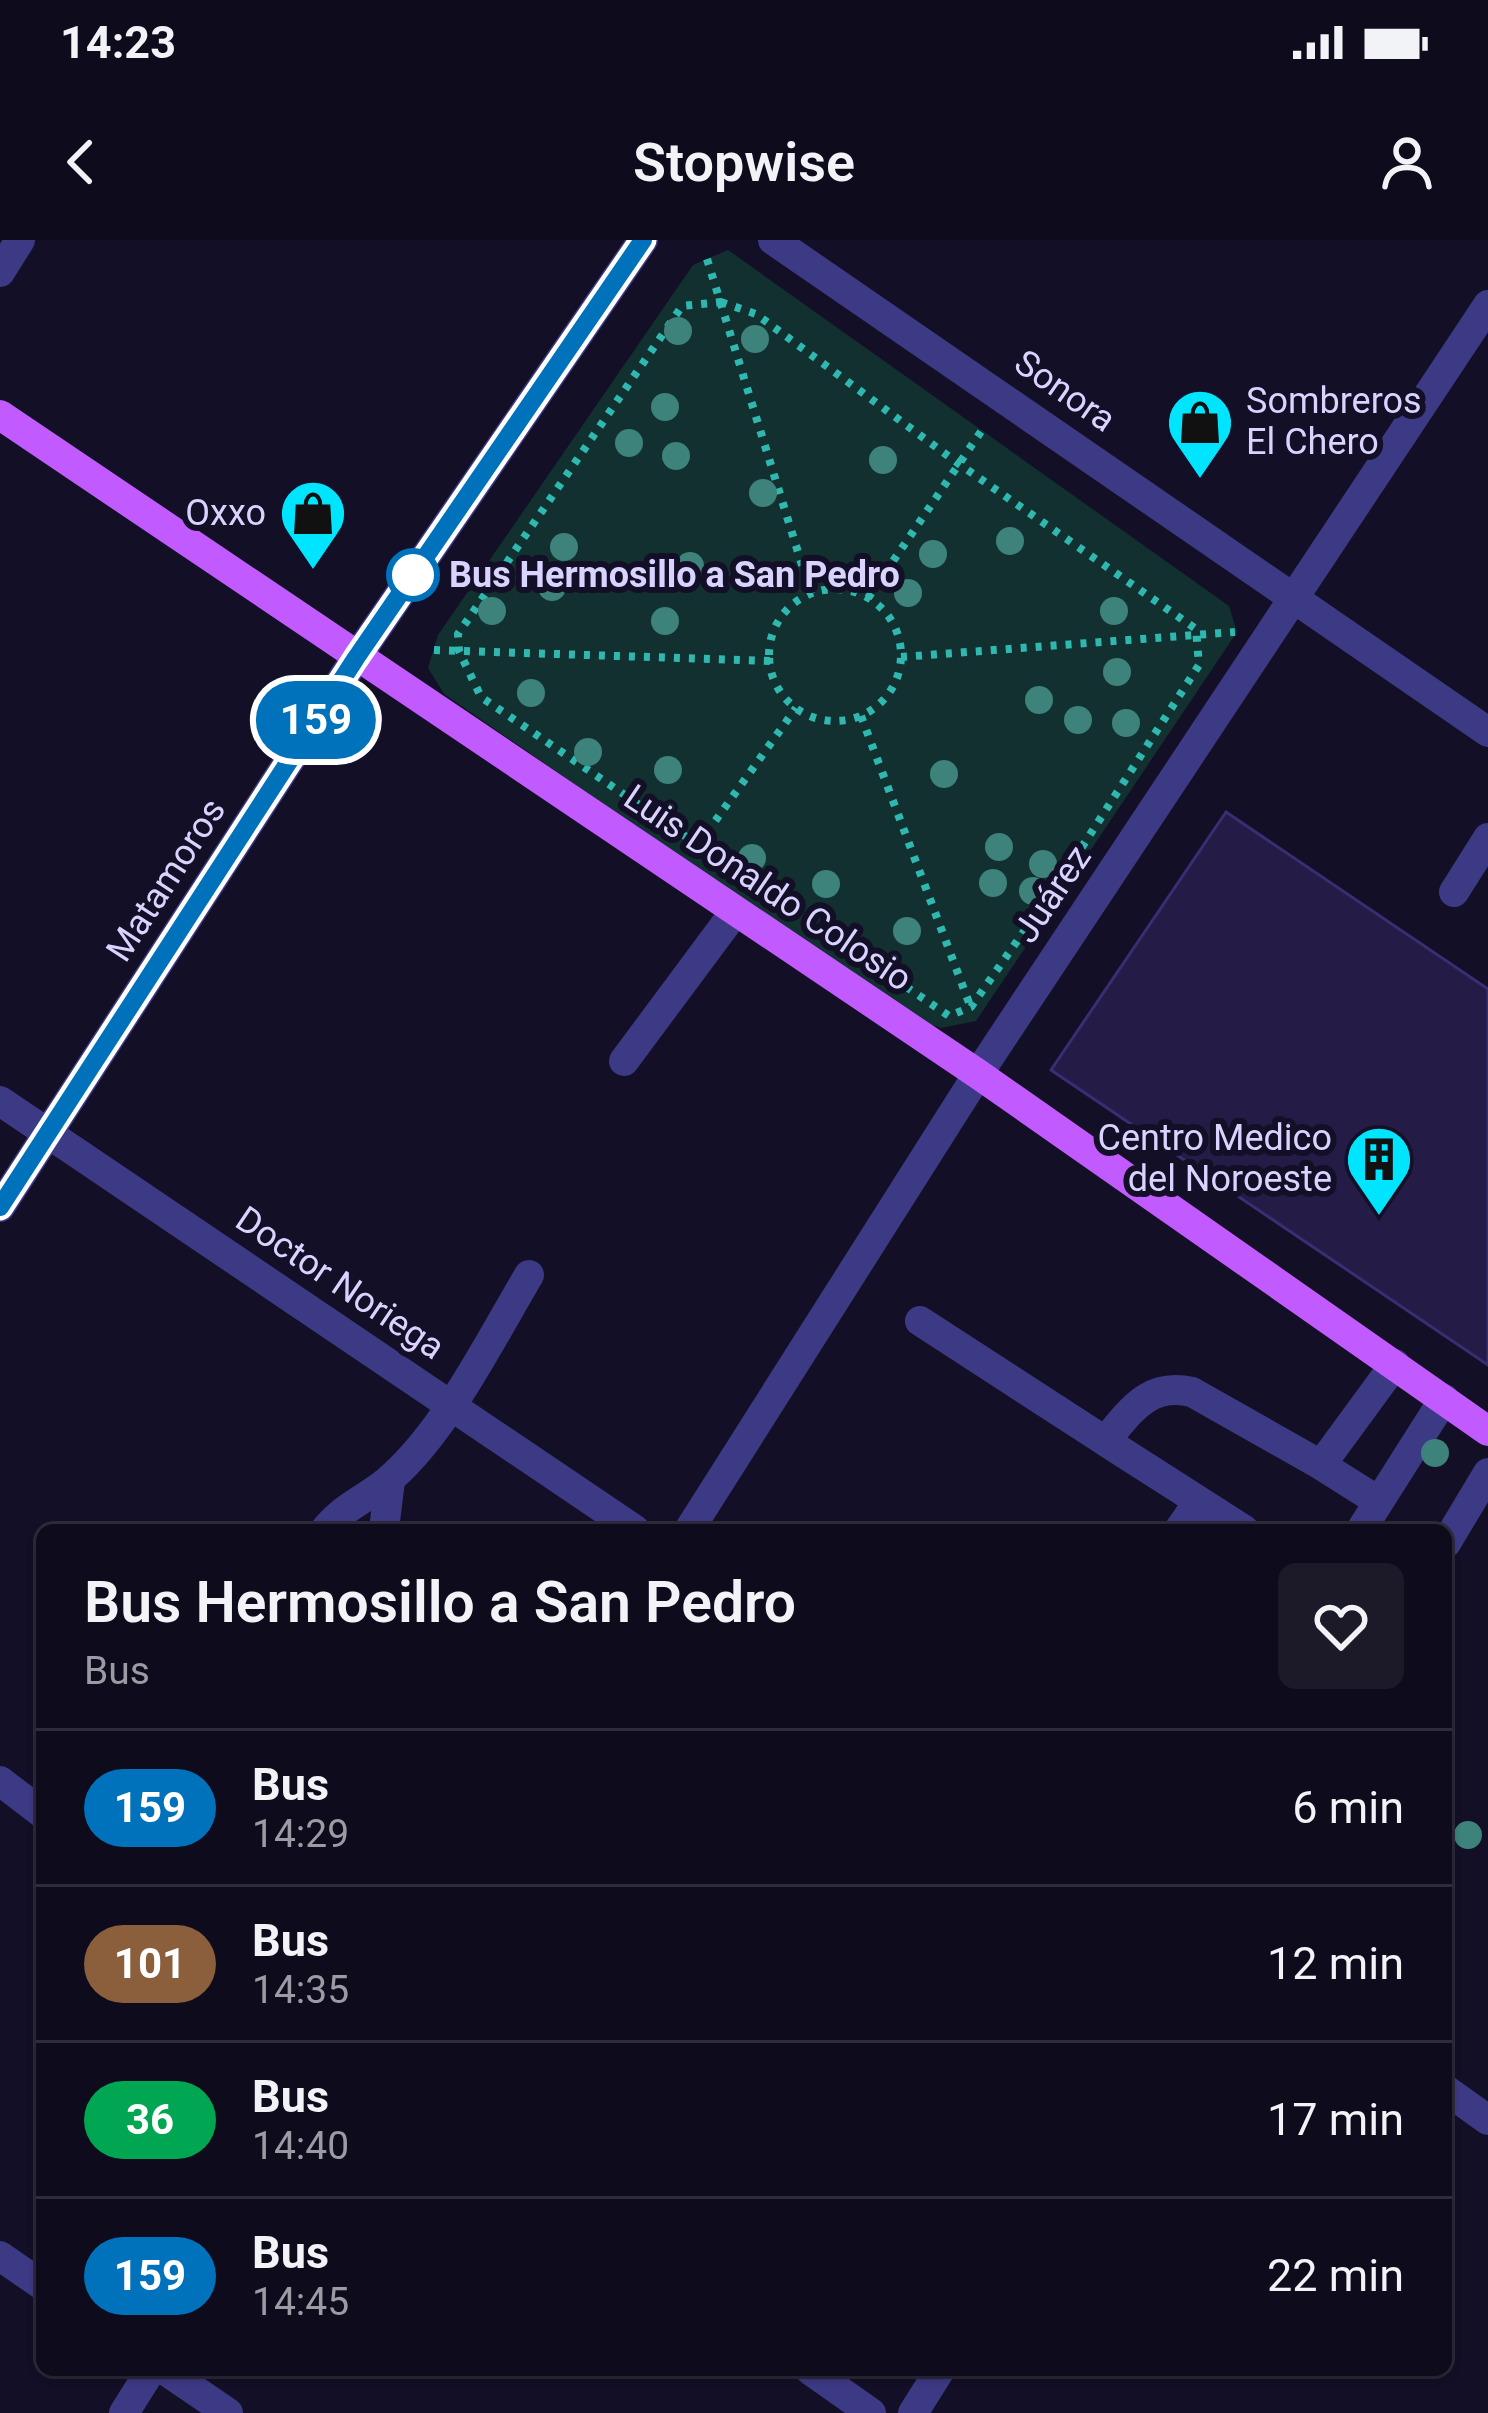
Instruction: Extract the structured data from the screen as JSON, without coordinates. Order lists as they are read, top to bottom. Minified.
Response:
{"streets":{"main road":["Luis Donaldo Colosio"],"street":["Sonora","Matamoros","Juárez","Doctor Noriega"]},"crossings":[["Sonora","Juárez"],["Matamoros","Luis Donaldo Colosio"],["Matamoros","Doctor Noriega"],["Luis Donaldo Colosio","Juárez"]],"places":{"shop":["Sombreros El Chero","Oxxo"],"other":["Bus Hermosillo a San Pedro"],"building":["Centro Medico del Noroeste"]},"lines":["bus line 159"],"page":{"status":"14:23","header":"Stopwise","on_map":"159","heading":["Bus Hermosillo a San Pedro","Bus"],"list":[{"mark":"159","name":"Bus","note":"14:29","value":"6 min"},{"mark":"101","name":"Bus","note":"14:35","value":"12 min"},{"mark":"36","name":"Bus","note":"14:40","value":"17 min"},{"mark":"159","name":"Bus","note":"14:45","value":"22 min"}]}}
